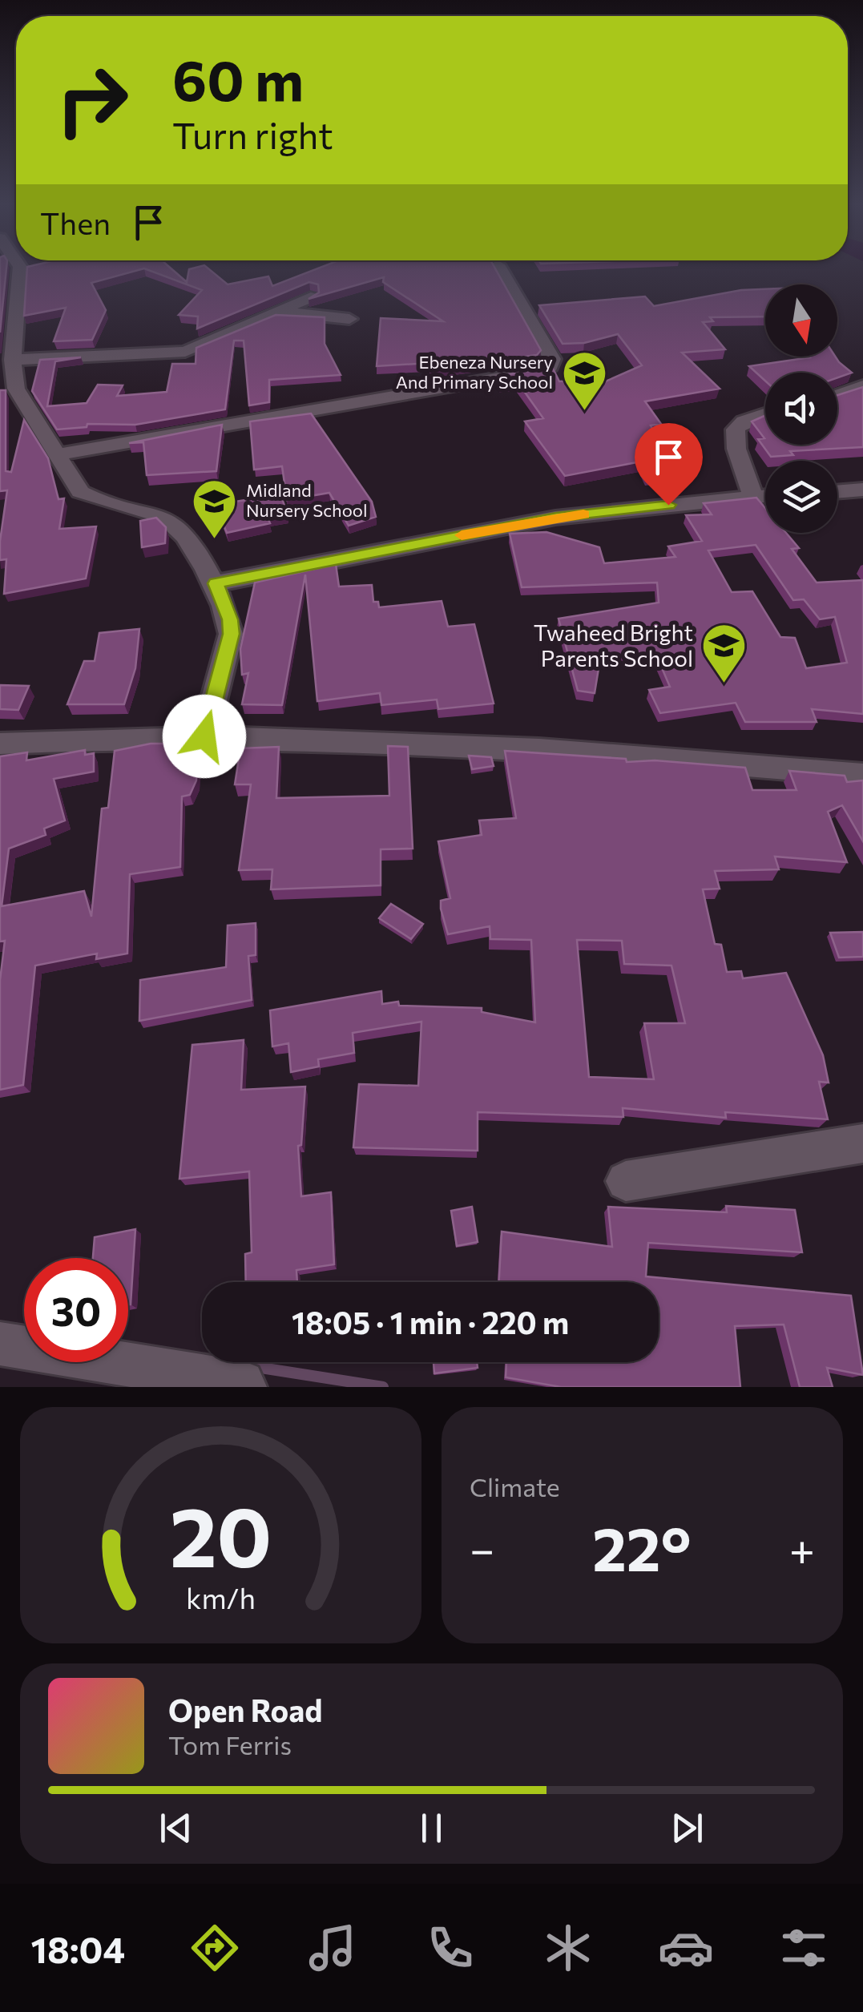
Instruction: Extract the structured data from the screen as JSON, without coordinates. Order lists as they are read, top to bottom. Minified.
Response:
{"places":{"school or university":["Ebeneza Nursery And Primary School","Midland Nursery School","Twaheed Bright Parents School"]},"north":"bottom","page":{"turn":["60 m","Turn right"],"then":"Then","limit":"30","trip":"18:05 · 1 min · 220 m","tile":"Climate","heat":["−","22°","+"],"song":["Open Road","Tom Ferris"],"tabs":"18:04","gauge":["20","km/h"]}}
